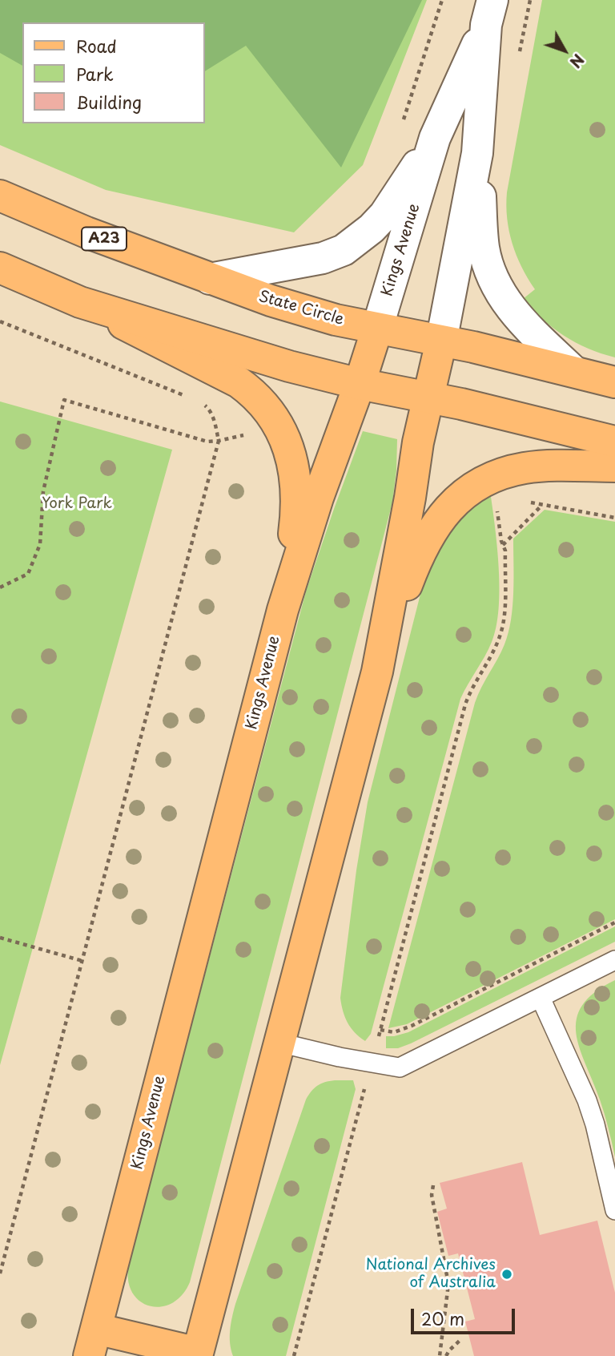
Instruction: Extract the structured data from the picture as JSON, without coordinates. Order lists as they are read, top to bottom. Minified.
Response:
{"streets":{"main road":["A23","Kings Avenue","State Circle"]},"crossings":[["Kings Avenue","State Circle"]],"parks":["York Park"],"places":["National Archives of Australia"],"legend":["Road","Park","Building"],"scale_bar":"20 m","north":"bottom right"}
